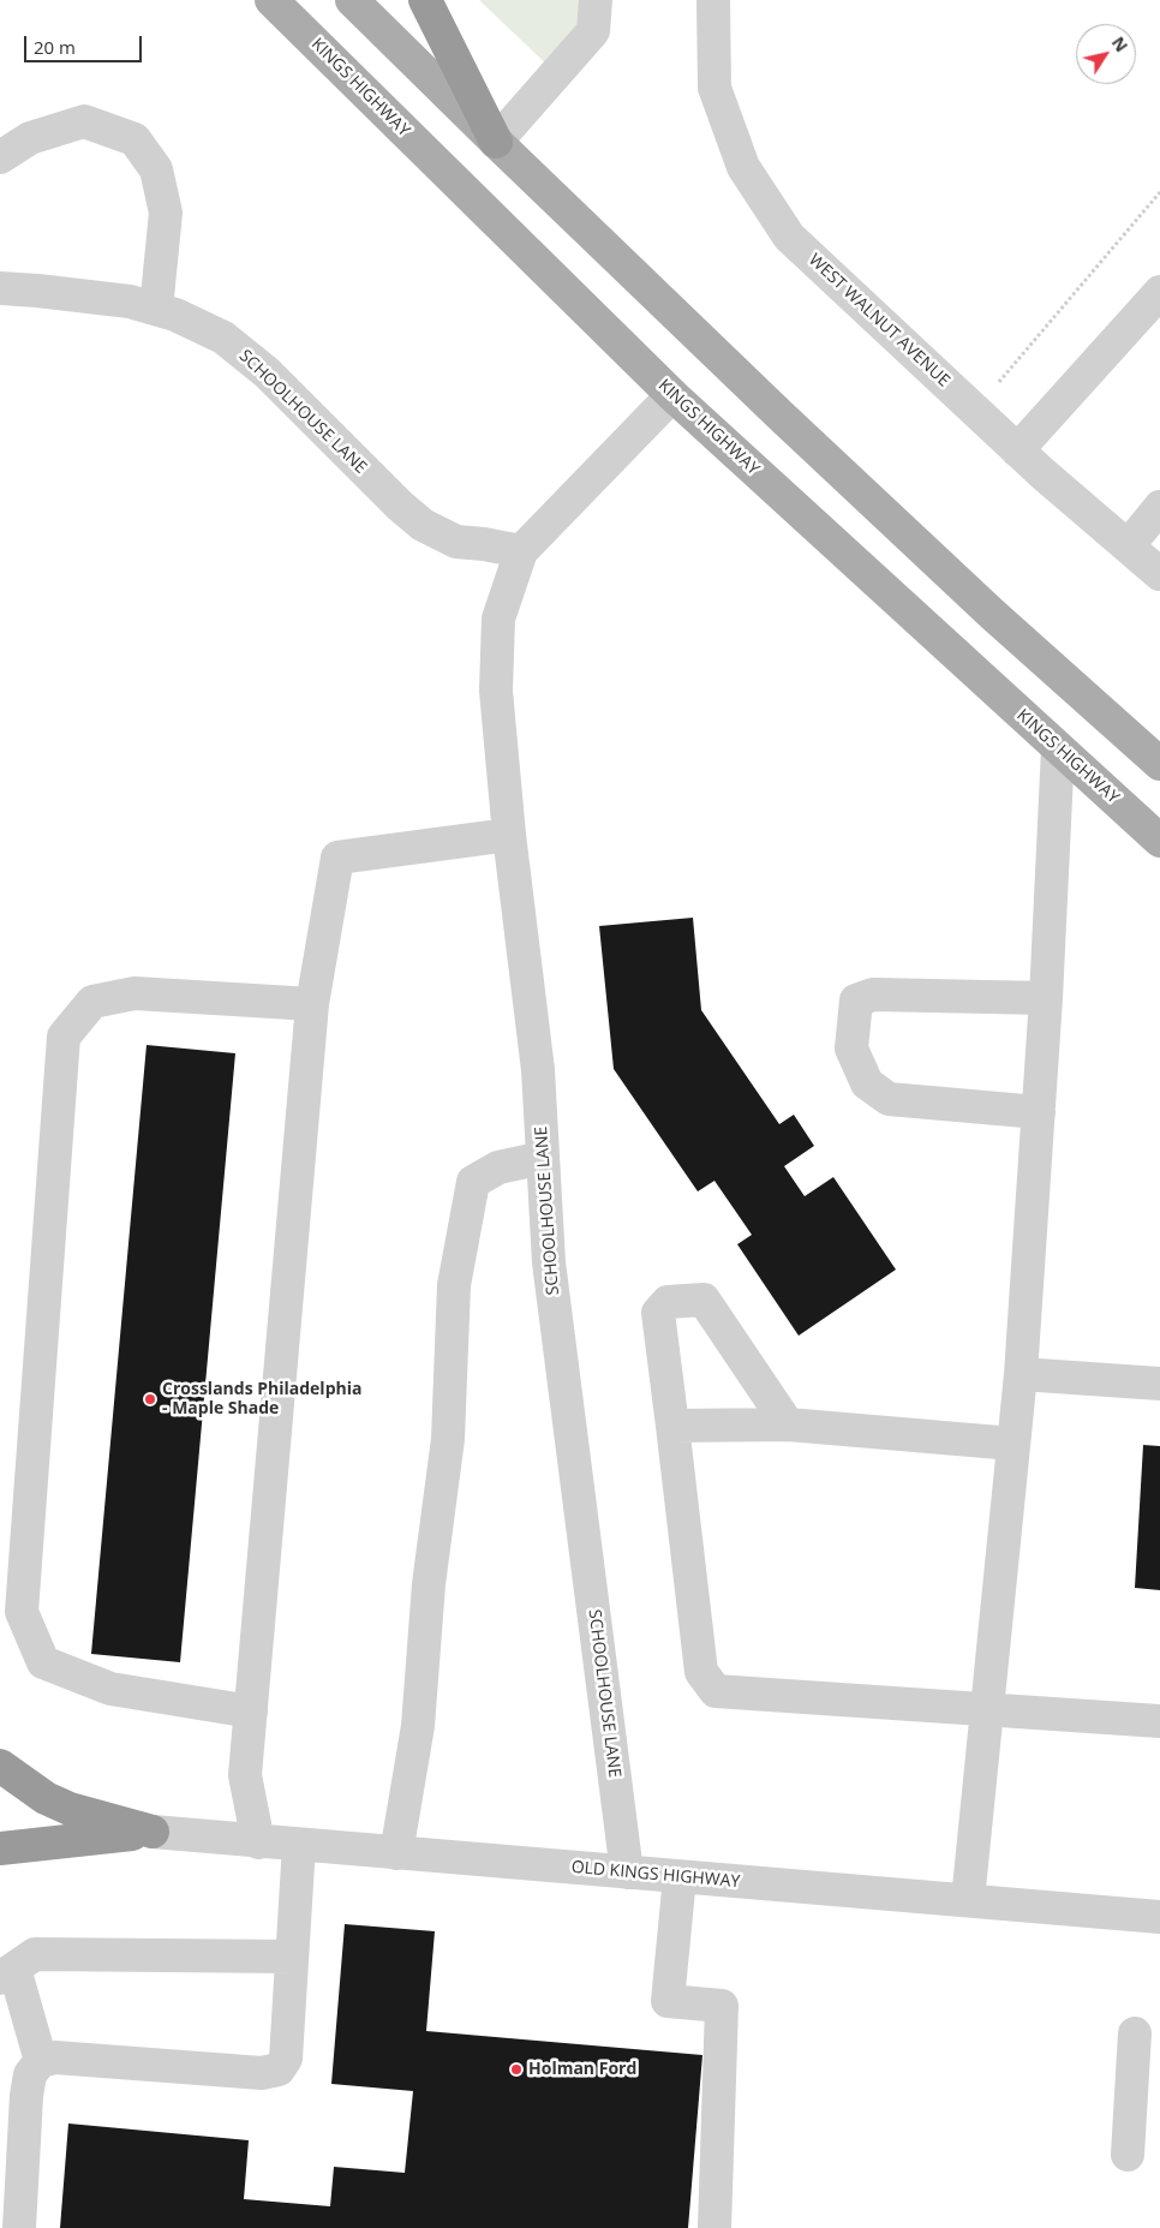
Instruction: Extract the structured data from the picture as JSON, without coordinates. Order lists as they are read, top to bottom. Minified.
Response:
{"streets":{"main road":["KINGS HIGHWAY"],"street":["WEST WALNUT AVENUE","SCHOOLHOUSE LANE","OLD KINGS HIGHWAY"]},"crossings":[["KINGS HIGHWAY","SCHOOLHOUSE LANE"],["SCHOOLHOUSE LANE","OLD KINGS HIGHWAY"]],"places":["Crosslands Philadelphia - Maple Shade","Holman Ford"],"scale_bar":"20 m","north":"top right"}
